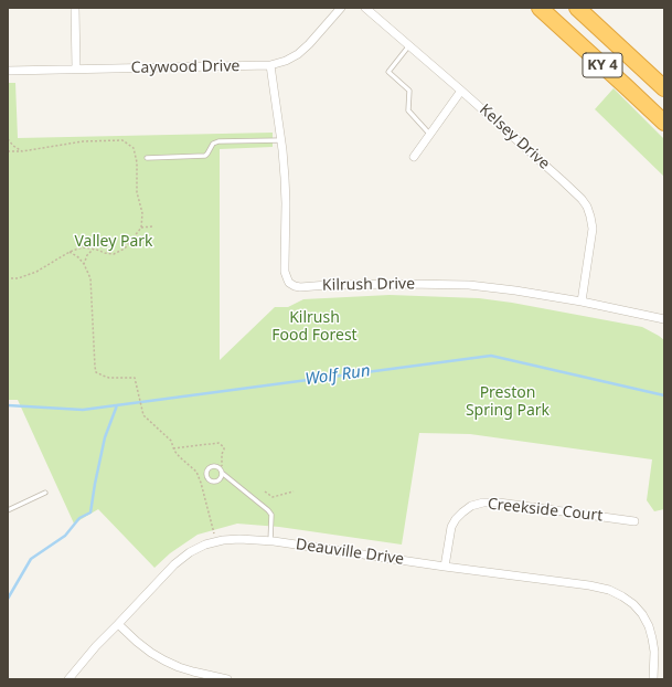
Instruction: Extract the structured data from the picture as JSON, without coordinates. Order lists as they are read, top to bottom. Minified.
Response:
{"streets":{"highway":["KY 4"],"street":["Caywood Drive","Kelsey Drive","Kilrush Drive","Creekside Court","Deauville Drive"]},"crossings":[["Caywood Drive","Kilrush Drive"],["Kelsey Drive","Kilrush Drive"],["Creekside Court","Deauville Drive"]],"water":["Wolf Run"],"parks":["Valley Park","Kilrush Food Forest","Preston Spring Park"]}
